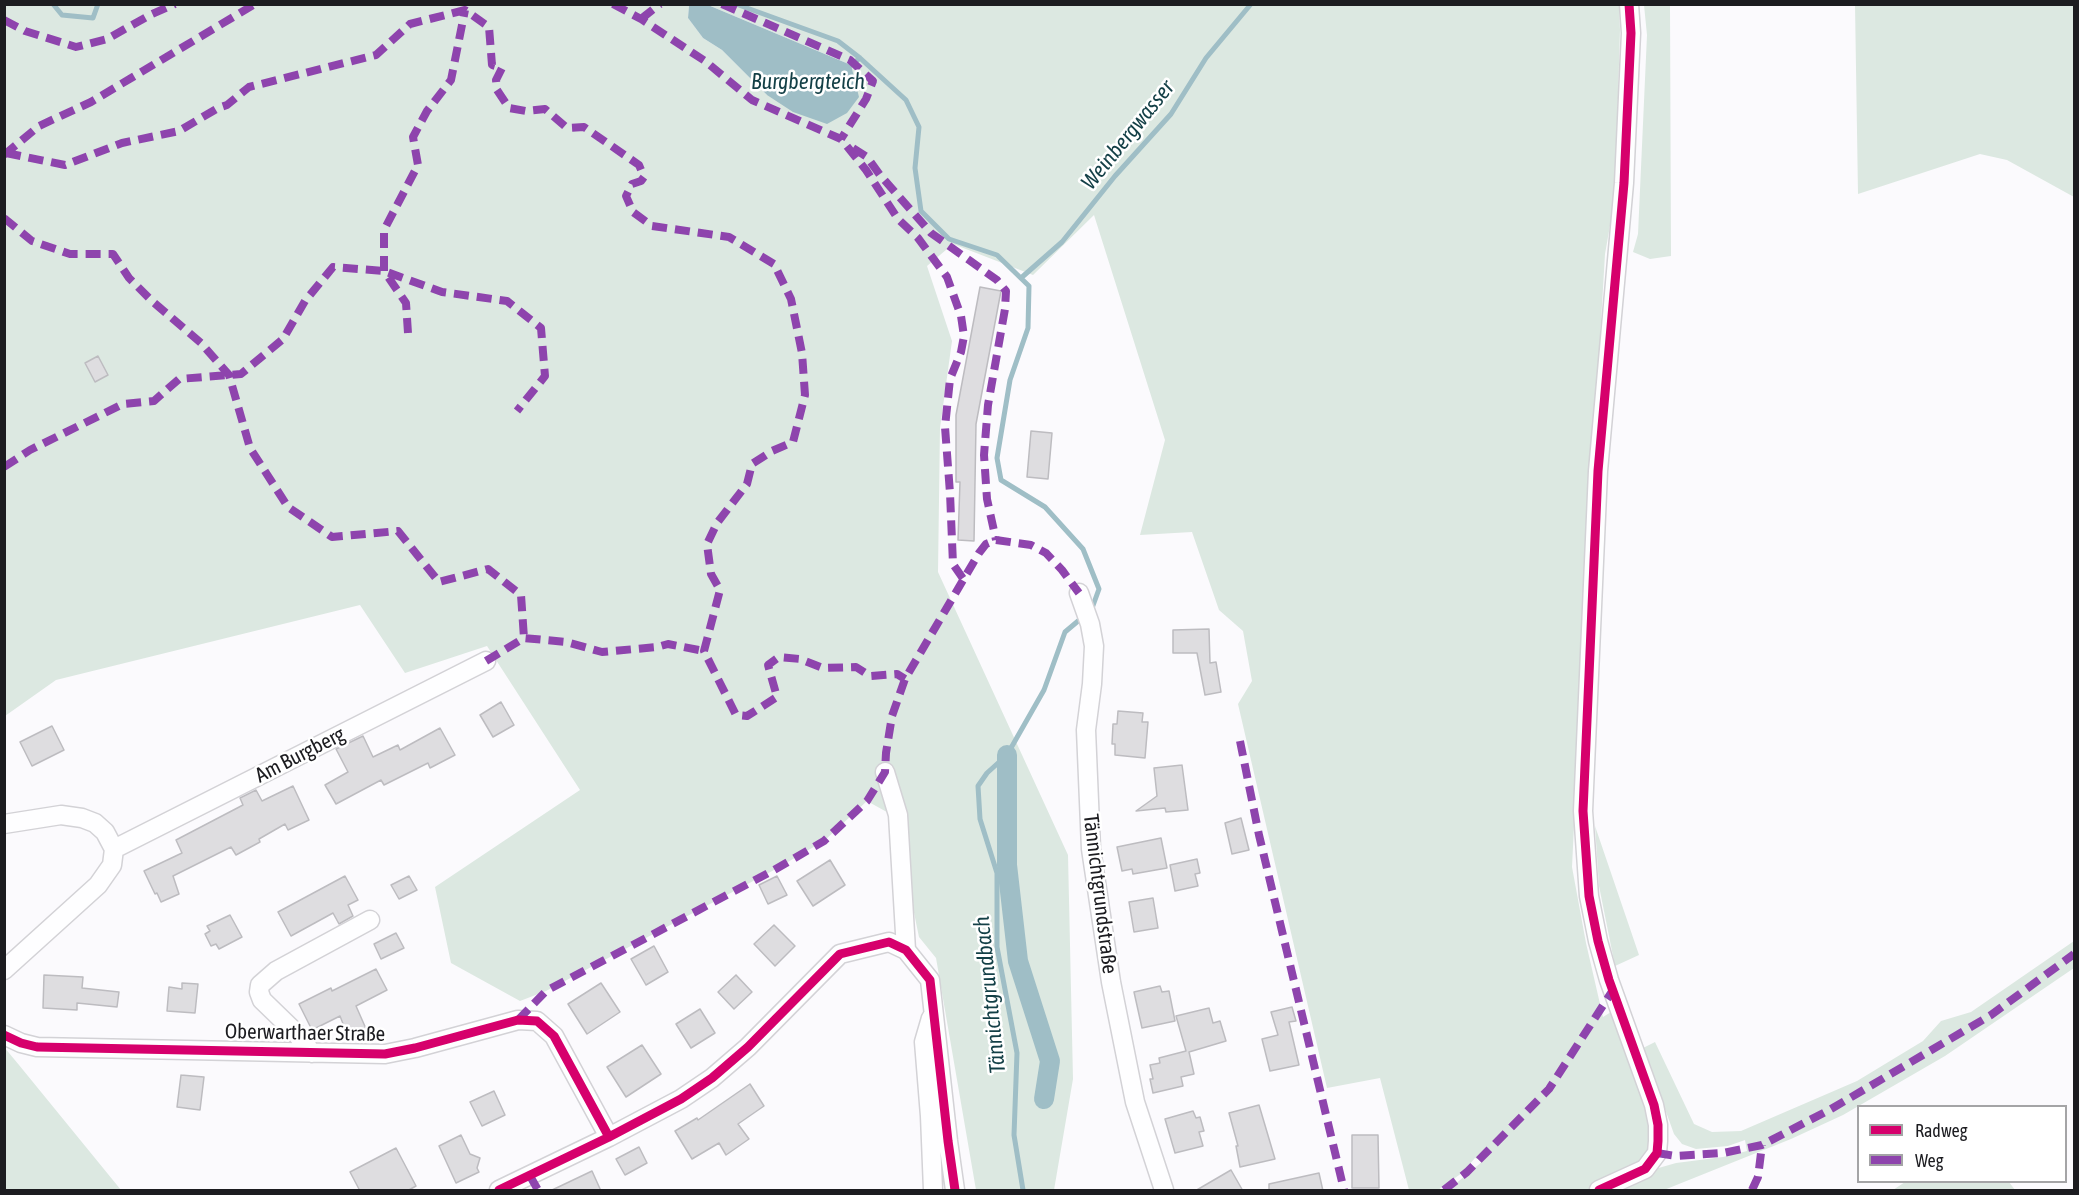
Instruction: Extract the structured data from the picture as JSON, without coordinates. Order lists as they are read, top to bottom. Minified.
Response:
{"streets":{"street":["Am Burgberg","Tännichtgrundstraße","Oberwarthaer Straße"]},"water":["Burgbergteich","Weinbergwasser","Tännichtgrundbach"],"legend":["Radweg","Weg"]}
